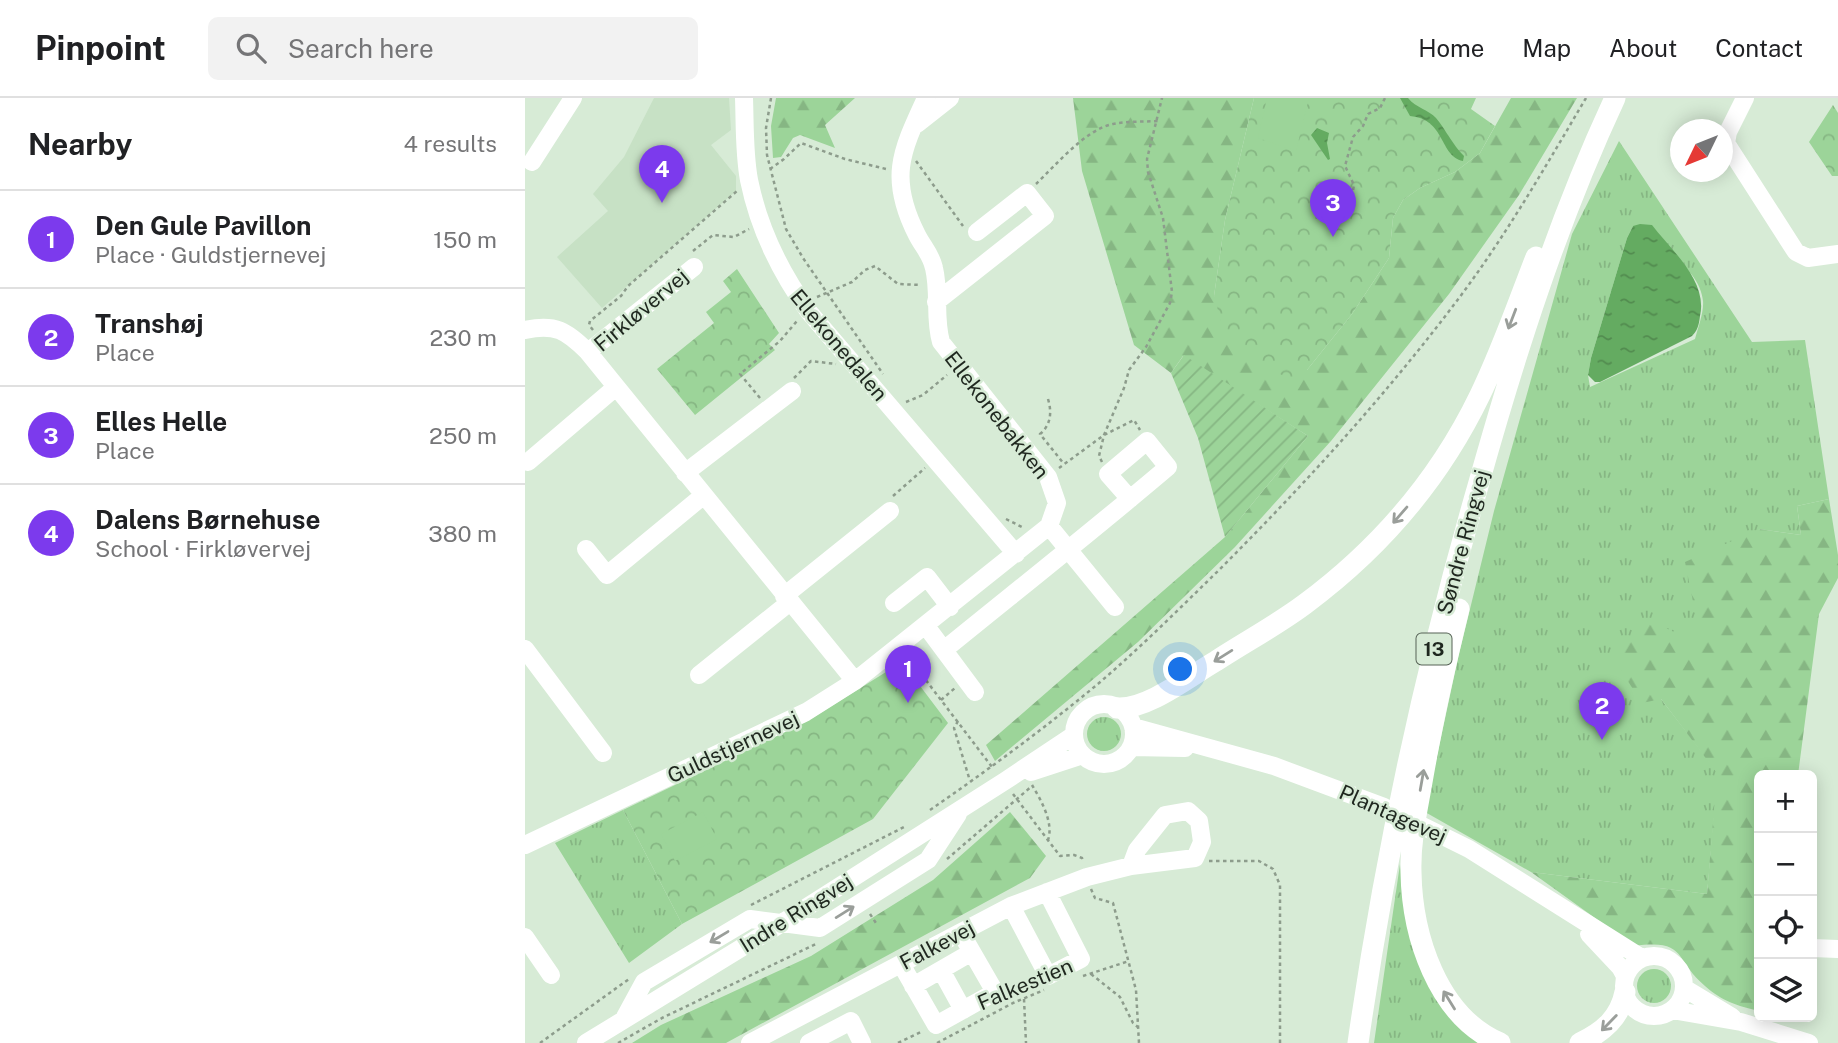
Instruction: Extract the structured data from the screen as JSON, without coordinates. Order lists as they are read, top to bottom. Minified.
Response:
{"streets":{"main road":["Søndre Ringvej","13"],"street":["Firkløvervej","Ellekonedalen","Ellekonebakken","Guldstjernevej","Plantagevej","Indre Ringvej","Falkevej"],"path":["Falkestien"]},"crossings":[["Firkløvervej","Guldstjernevej"],["Ellekonedalen","Guldstjernevej"],["Plantagevej","Indre Ringvej"]],"north":"bottom left","page":{"header":"Pinpoint","search":"Search here","nav":["Home","Map","About","Contact"],"heading":["Nearby","4 results"],"pins":["4","3","1","2"],"list":[{"mark":"1","name":"Den Gule Pavillon","note":"Place · Guldstjernevej","value":"150 m"},{"mark":"2","name":"Transhøj","note":"Place","value":"230 m"},{"mark":"3","name":"Elles Helle","note":"Place","value":"250 m"},{"mark":"4","name":"Dalens Børnehuse","note":"School · Firkløvervej","value":"380 m"}],"map_buttons":["+","−"]}}
